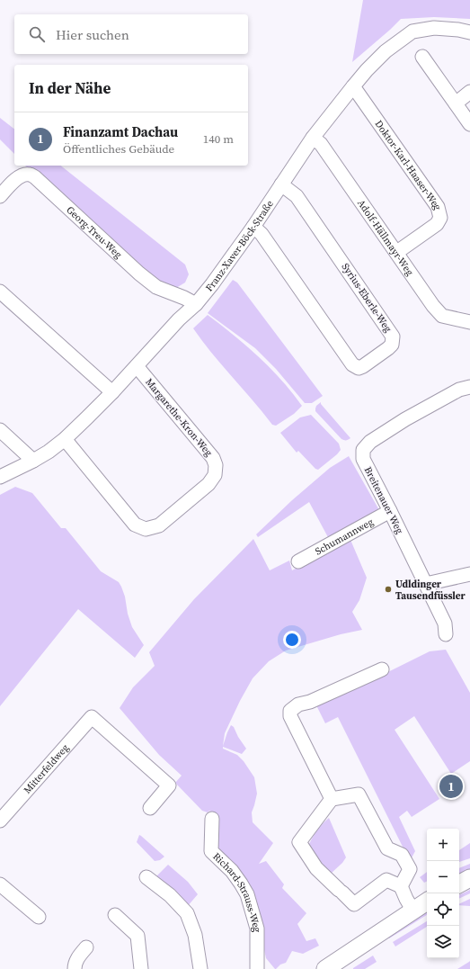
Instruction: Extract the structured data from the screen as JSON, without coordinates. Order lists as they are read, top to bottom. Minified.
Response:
{"streets":{"street":["Doktor-Karl-Haaser-Weg","Georg-Treu-Weg","Adolf-Hällmayr-Weg","Franz-Xaver-Böck-Straße","Syrius-Eberle-Weg","Margarethe-Kron-Weg","Breitenauer Weg","Schumannweg","Mitterfeldweg","Richard-Strauss-Weg"]},"crossings":[["Doktor-Karl-Haaser-Weg","Adolf-Hällmayr-Weg"],["Doktor-Karl-Haaser-Weg","Franz-Xaver-Böck-Straße"],["Georg-Treu-Weg","Franz-Xaver-Böck-Straße"],["Adolf-Hällmayr-Weg","Franz-Xaver-Böck-Straße"],["Franz-Xaver-Böck-Straße","Syrius-Eberle-Weg"],["Franz-Xaver-Böck-Straße","Margarethe-Kron-Weg"],["Breitenauer Weg","Schumannweg"]],"places":["Udldinger Tausendfüssler"],"page":{"search":"Hier suchen","heading":"In der Nähe","list":[{"mark":"1","name":"Finanzamt Dachau","note":"Öffentliches Gebäude","value":"140 m"}],"pins":"1","map_buttons":["+","−"]}}
